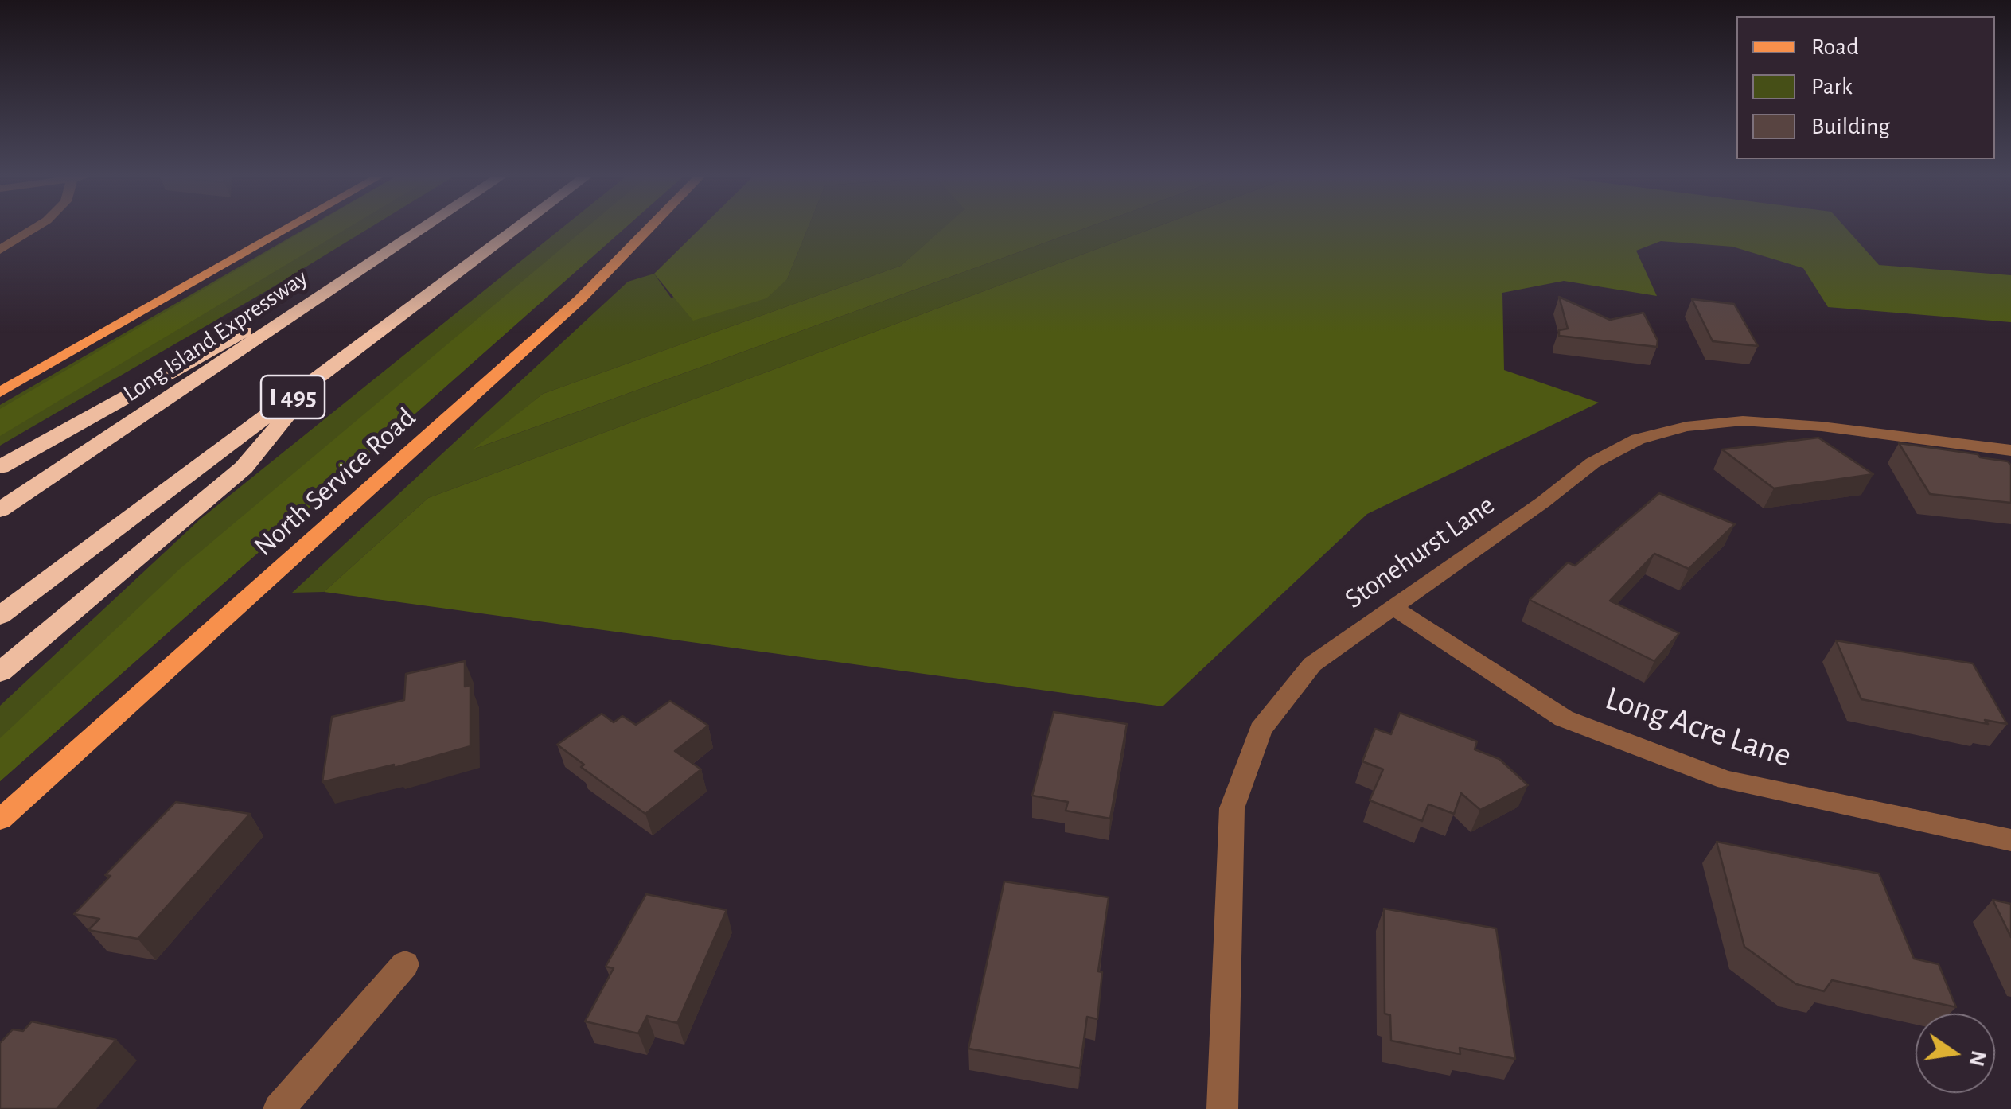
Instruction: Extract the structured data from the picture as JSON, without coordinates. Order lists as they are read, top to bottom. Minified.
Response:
{"streets":{"highway":["Long Island Expressway","I 495"],"main road":["North Service Road"],"street":["Stonehurst Lane","Long Acre Lane"]},"crossings":[["Stonehurst Lane","Long Acre Lane"]],"legend":["Road","Park","Building"],"north":"right"}
